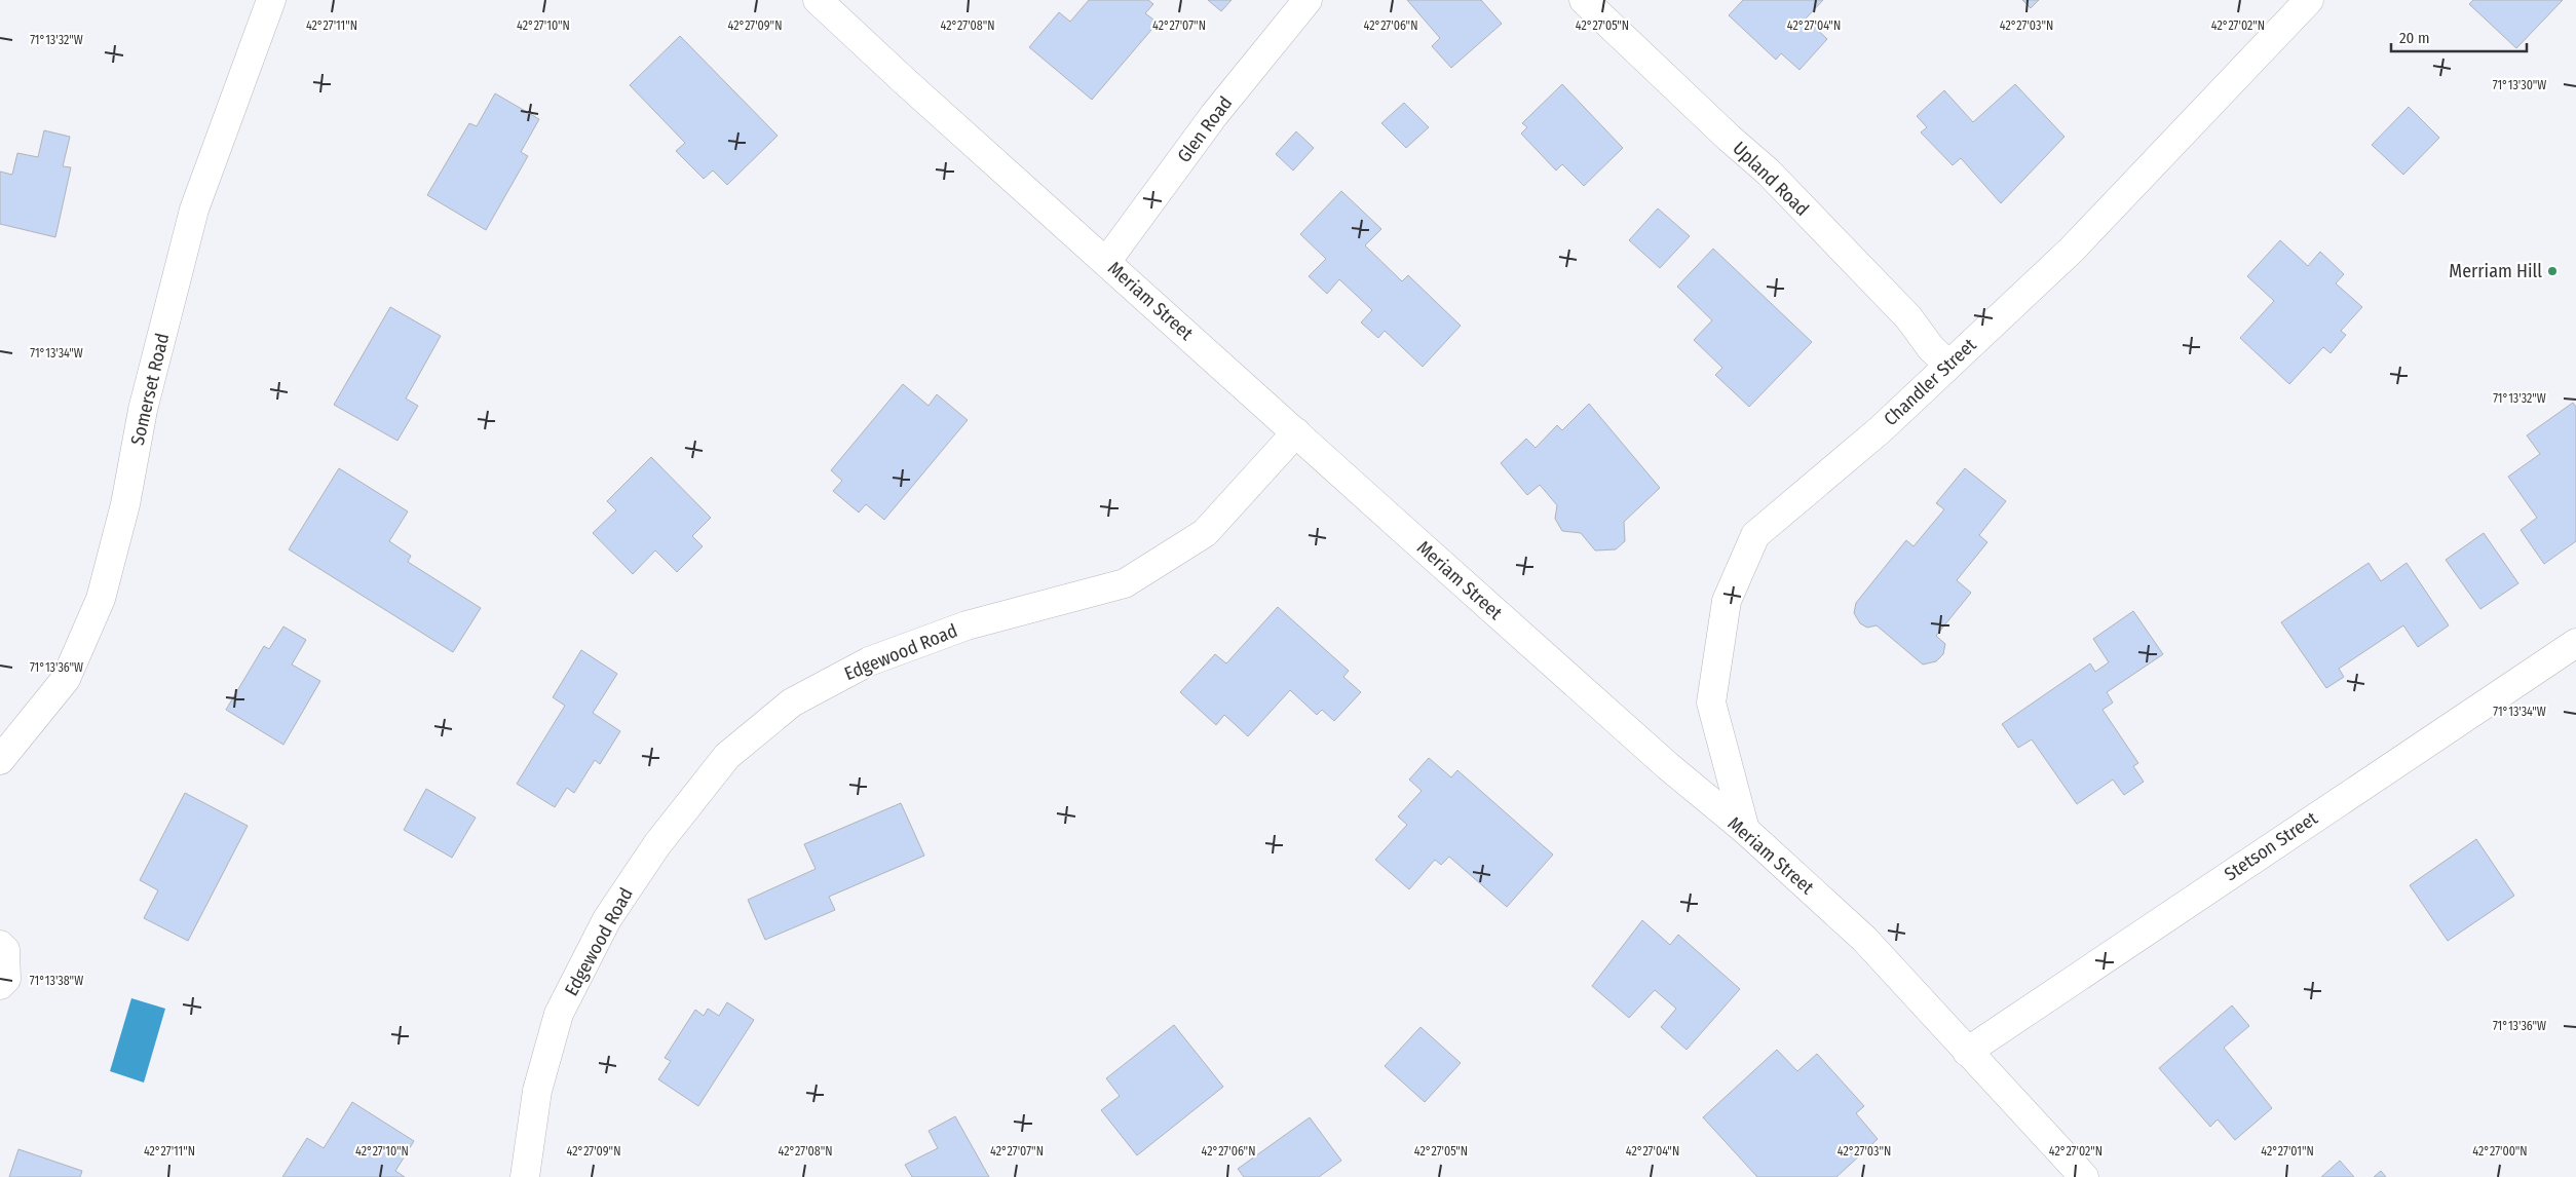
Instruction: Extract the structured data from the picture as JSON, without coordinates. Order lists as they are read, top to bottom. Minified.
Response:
{"streets":{"street":["Glen Road","Upland Road","Meriam Street","Chandler Street","Somerset Road","Edgewood Road","Stetson Street"]},"crossings":[["Glen Road","Meriam Street"],["Upland Road","Chandler Street"],["Meriam Street","Chandler Street"],["Meriam Street","Edgewood Road"],["Meriam Street","Stetson Street"]],"places":["Merriam Hill"],"scale_bar":"20 m","coordinates":["42°27'11\"N","42°27'10\"N","42°27'09\"N","42°27'08\"N","42°27'07\"N","42°27'06\"N","42°27'05\"N","42°27'04\"N","42°27'03\"N","42°27'02\"N","71°13'32\"W","71°13'30\"W","71°13'34\"W","71°13'36\"W","71°13'38\"W","42°27'01\"N","42°27'00\"N"]}
